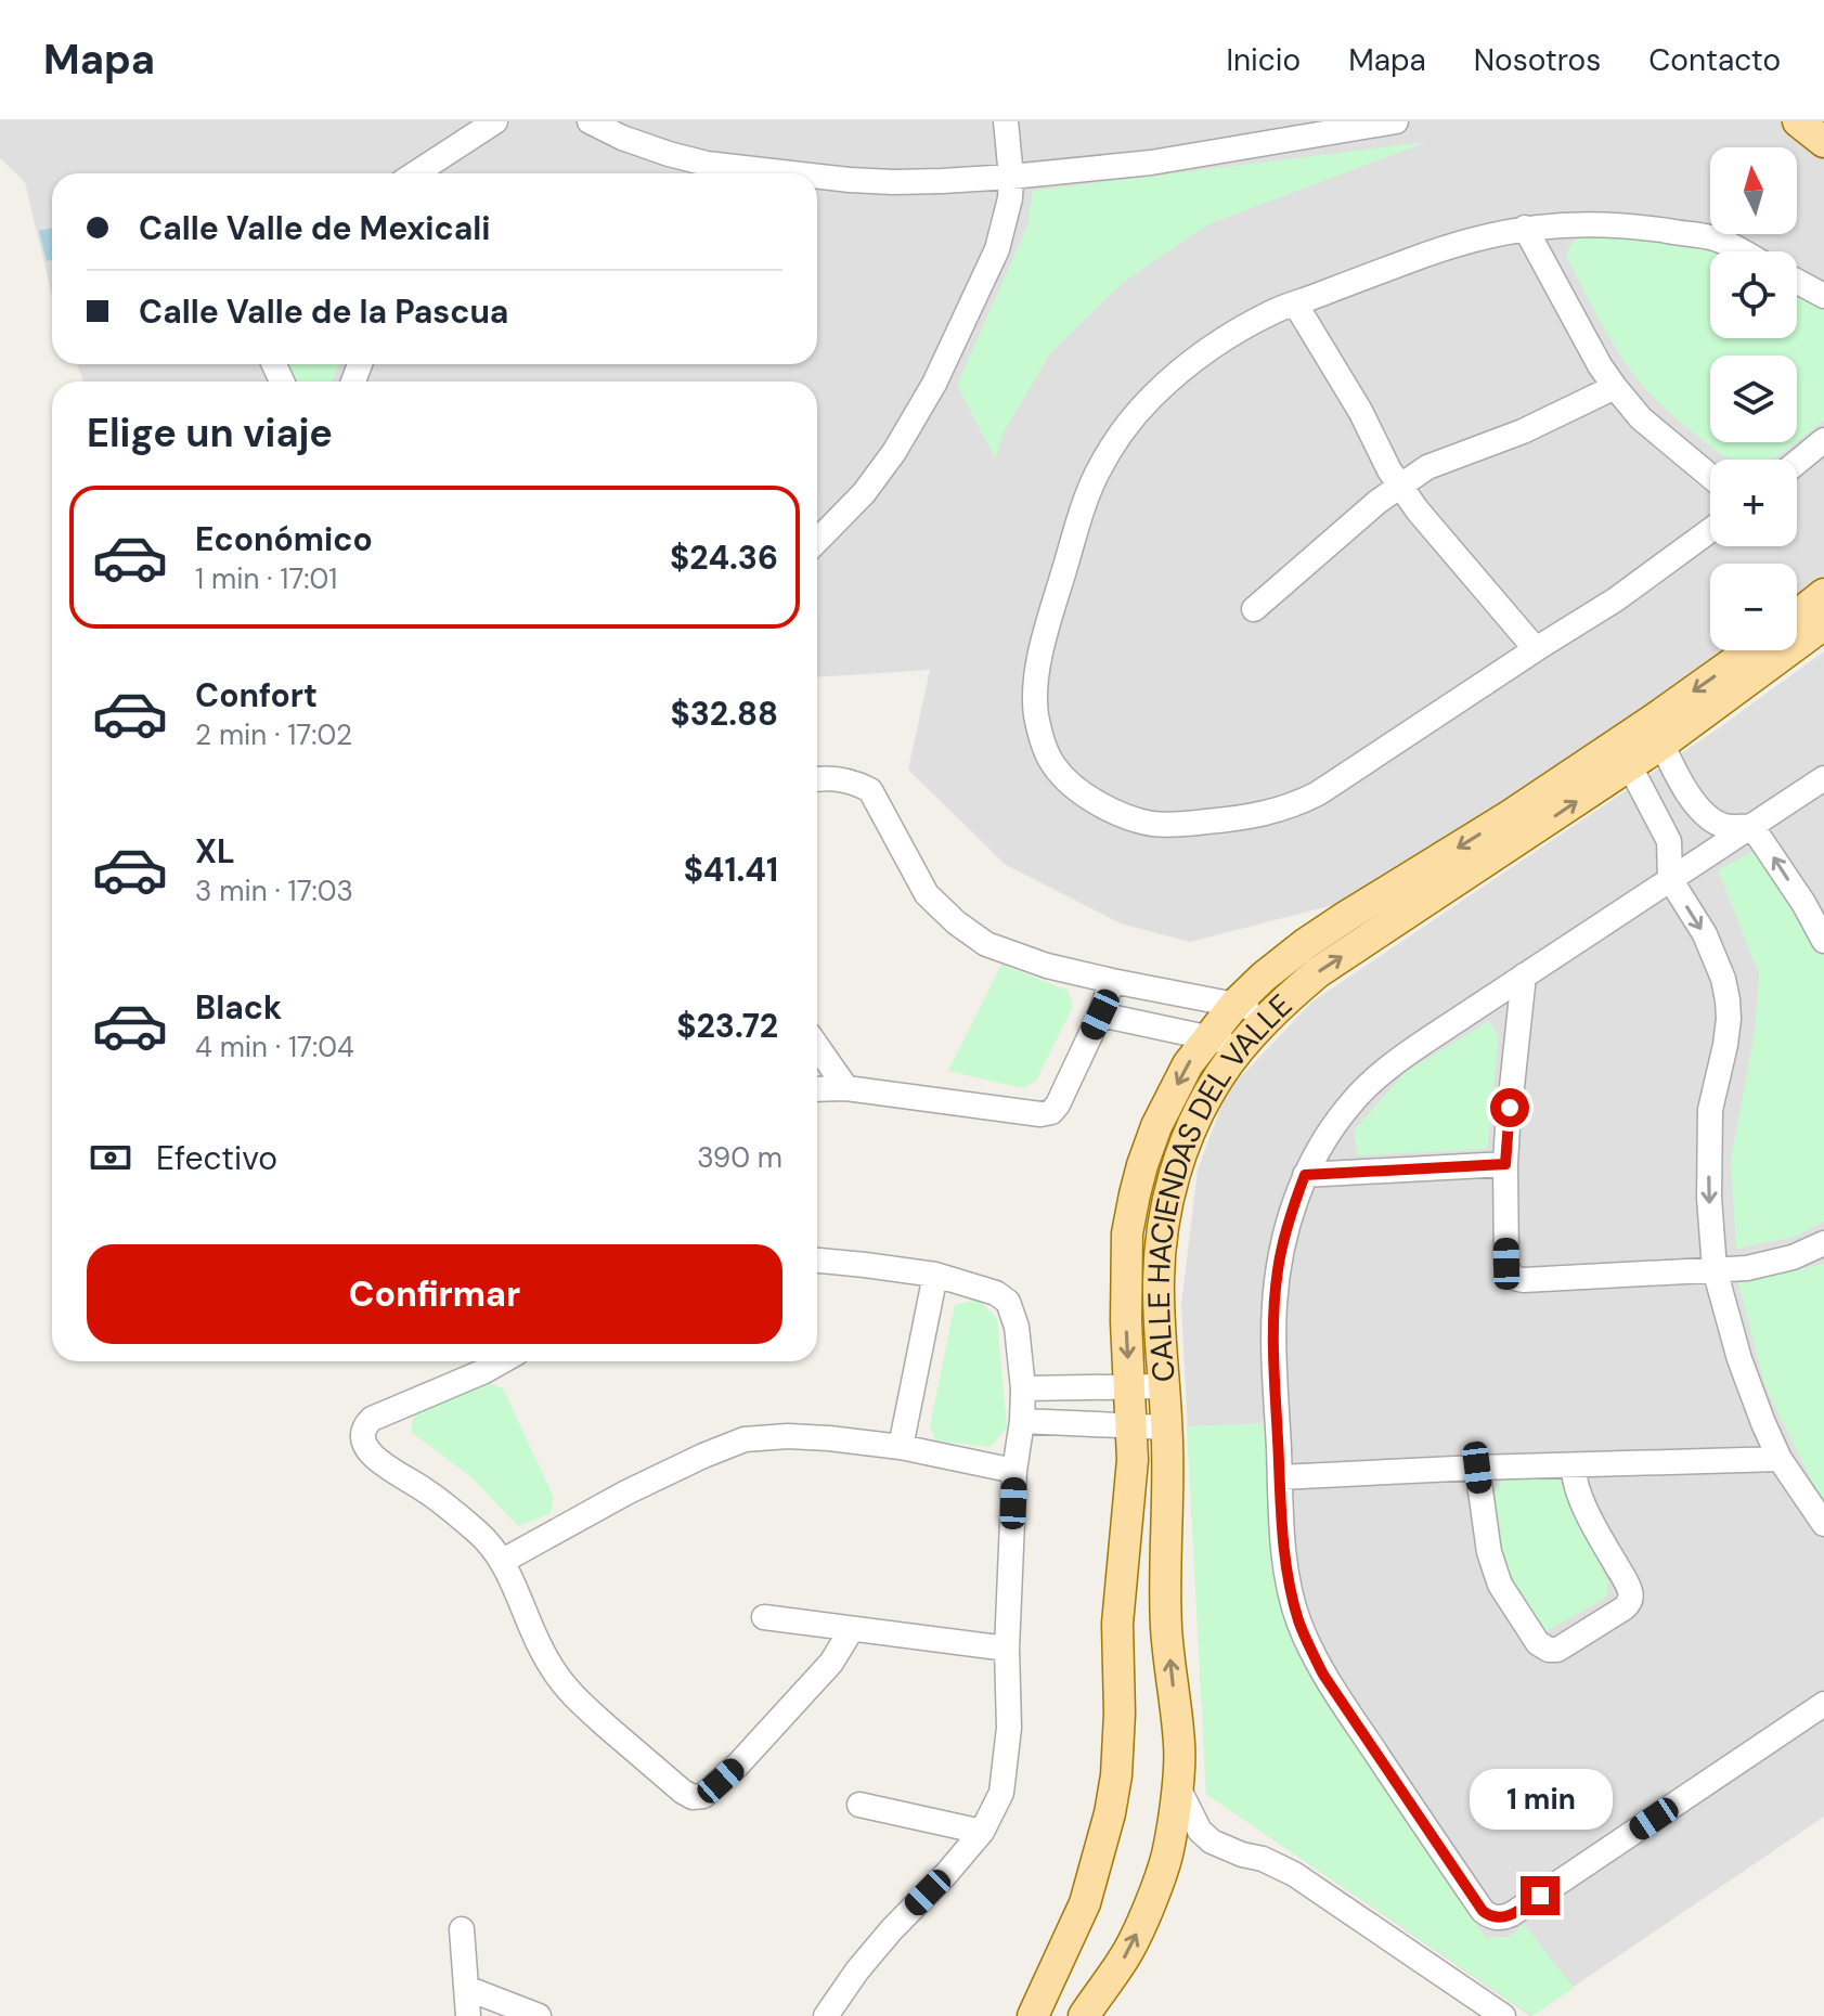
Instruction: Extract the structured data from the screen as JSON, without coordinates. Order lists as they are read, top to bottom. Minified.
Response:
{"streets":{"main road":["CALLE HACIENDAS DEL VALLE"]},"north":"top","page":{"header":"Mapa","nav":["Inicio","Mapa","Nosotros","Contacto"],"map_buttons":["+","−"],"banner":["Calle Valle de Mexicali","Calle Valle de la Pascua"],"heading":"Elige un viaje","list":[{"name":"Económico","note":"1 min · 17:01","value":"$24.36"},{"name":"Confort","note":"2 min · 17:02","value":"$32.88"},{"name":"XL","note":"3 min · 17:03","value":"$41.41"},{"name":"Black","note":"4 min · 17:04","value":"$23.72"}],"pay":["Efectivo","390 m"],"buttons":"Confirmar","bubble":"1 min"}}
